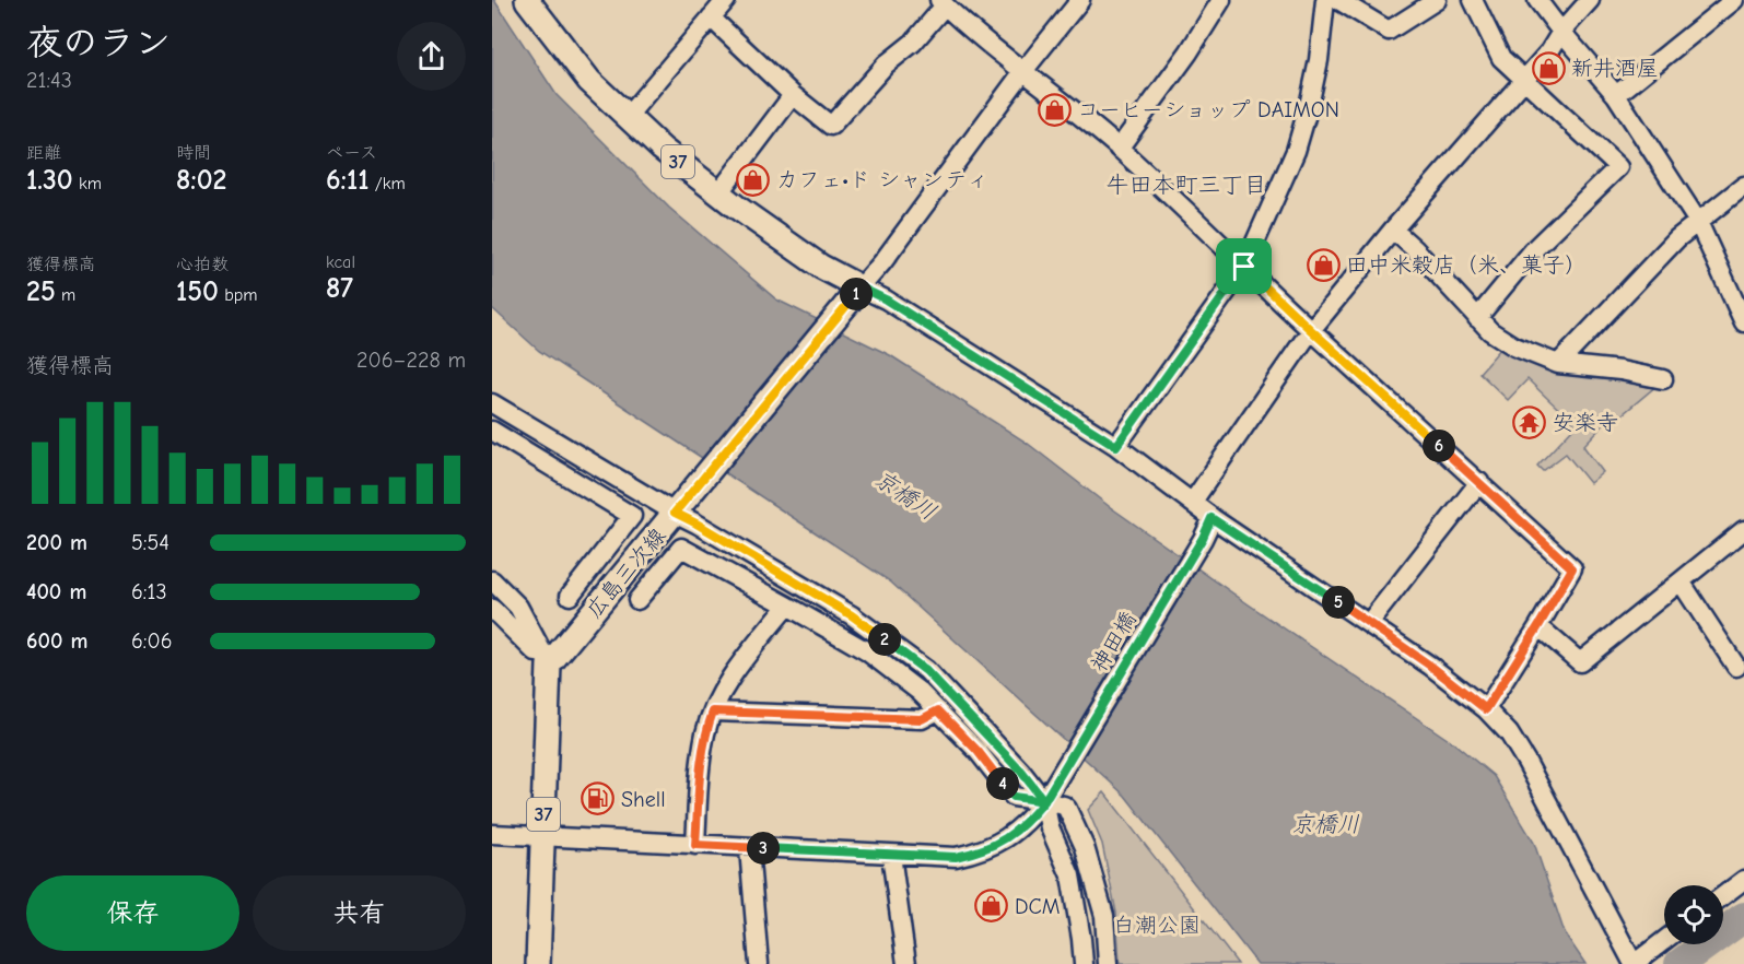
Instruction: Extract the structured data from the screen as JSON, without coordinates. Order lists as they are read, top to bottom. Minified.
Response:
{"streets":{"main road":["37","広島三次線"],"street":["神田橋"]},"crossings":[["37","広島三次線"],["37","神田橋"]],"districts":["牛田本町三丁目"],"water":["京橋川"],"parks":["白潮公園"],"places":{"shop":["新井酒屋","コーヒーショップ DAIMON","カフェ•ド シャンティ","田中米穀店（米、菓子）","DCM"],"temple":["安楽寺"],"fuel station":["Shell"]},"page":{"heading":["夜のラン","21:43"],"stats":[["距離","1.30 km"],["時間","8:02"],["ペース","6:11 /km"],["獲得標高","25 m"],["心拍数","150 bpm"],["kcal","87"]],"pins":["1","6","5","2","4","3"],"chart":["獲得標高","206–228 m"],"list":[{"name":"200 m","note":"5:54"},{"name":"400 m","note":"6:13"},{"name":"600 m","note":"6:06"}],"buttons":["保存","共有"]}}
